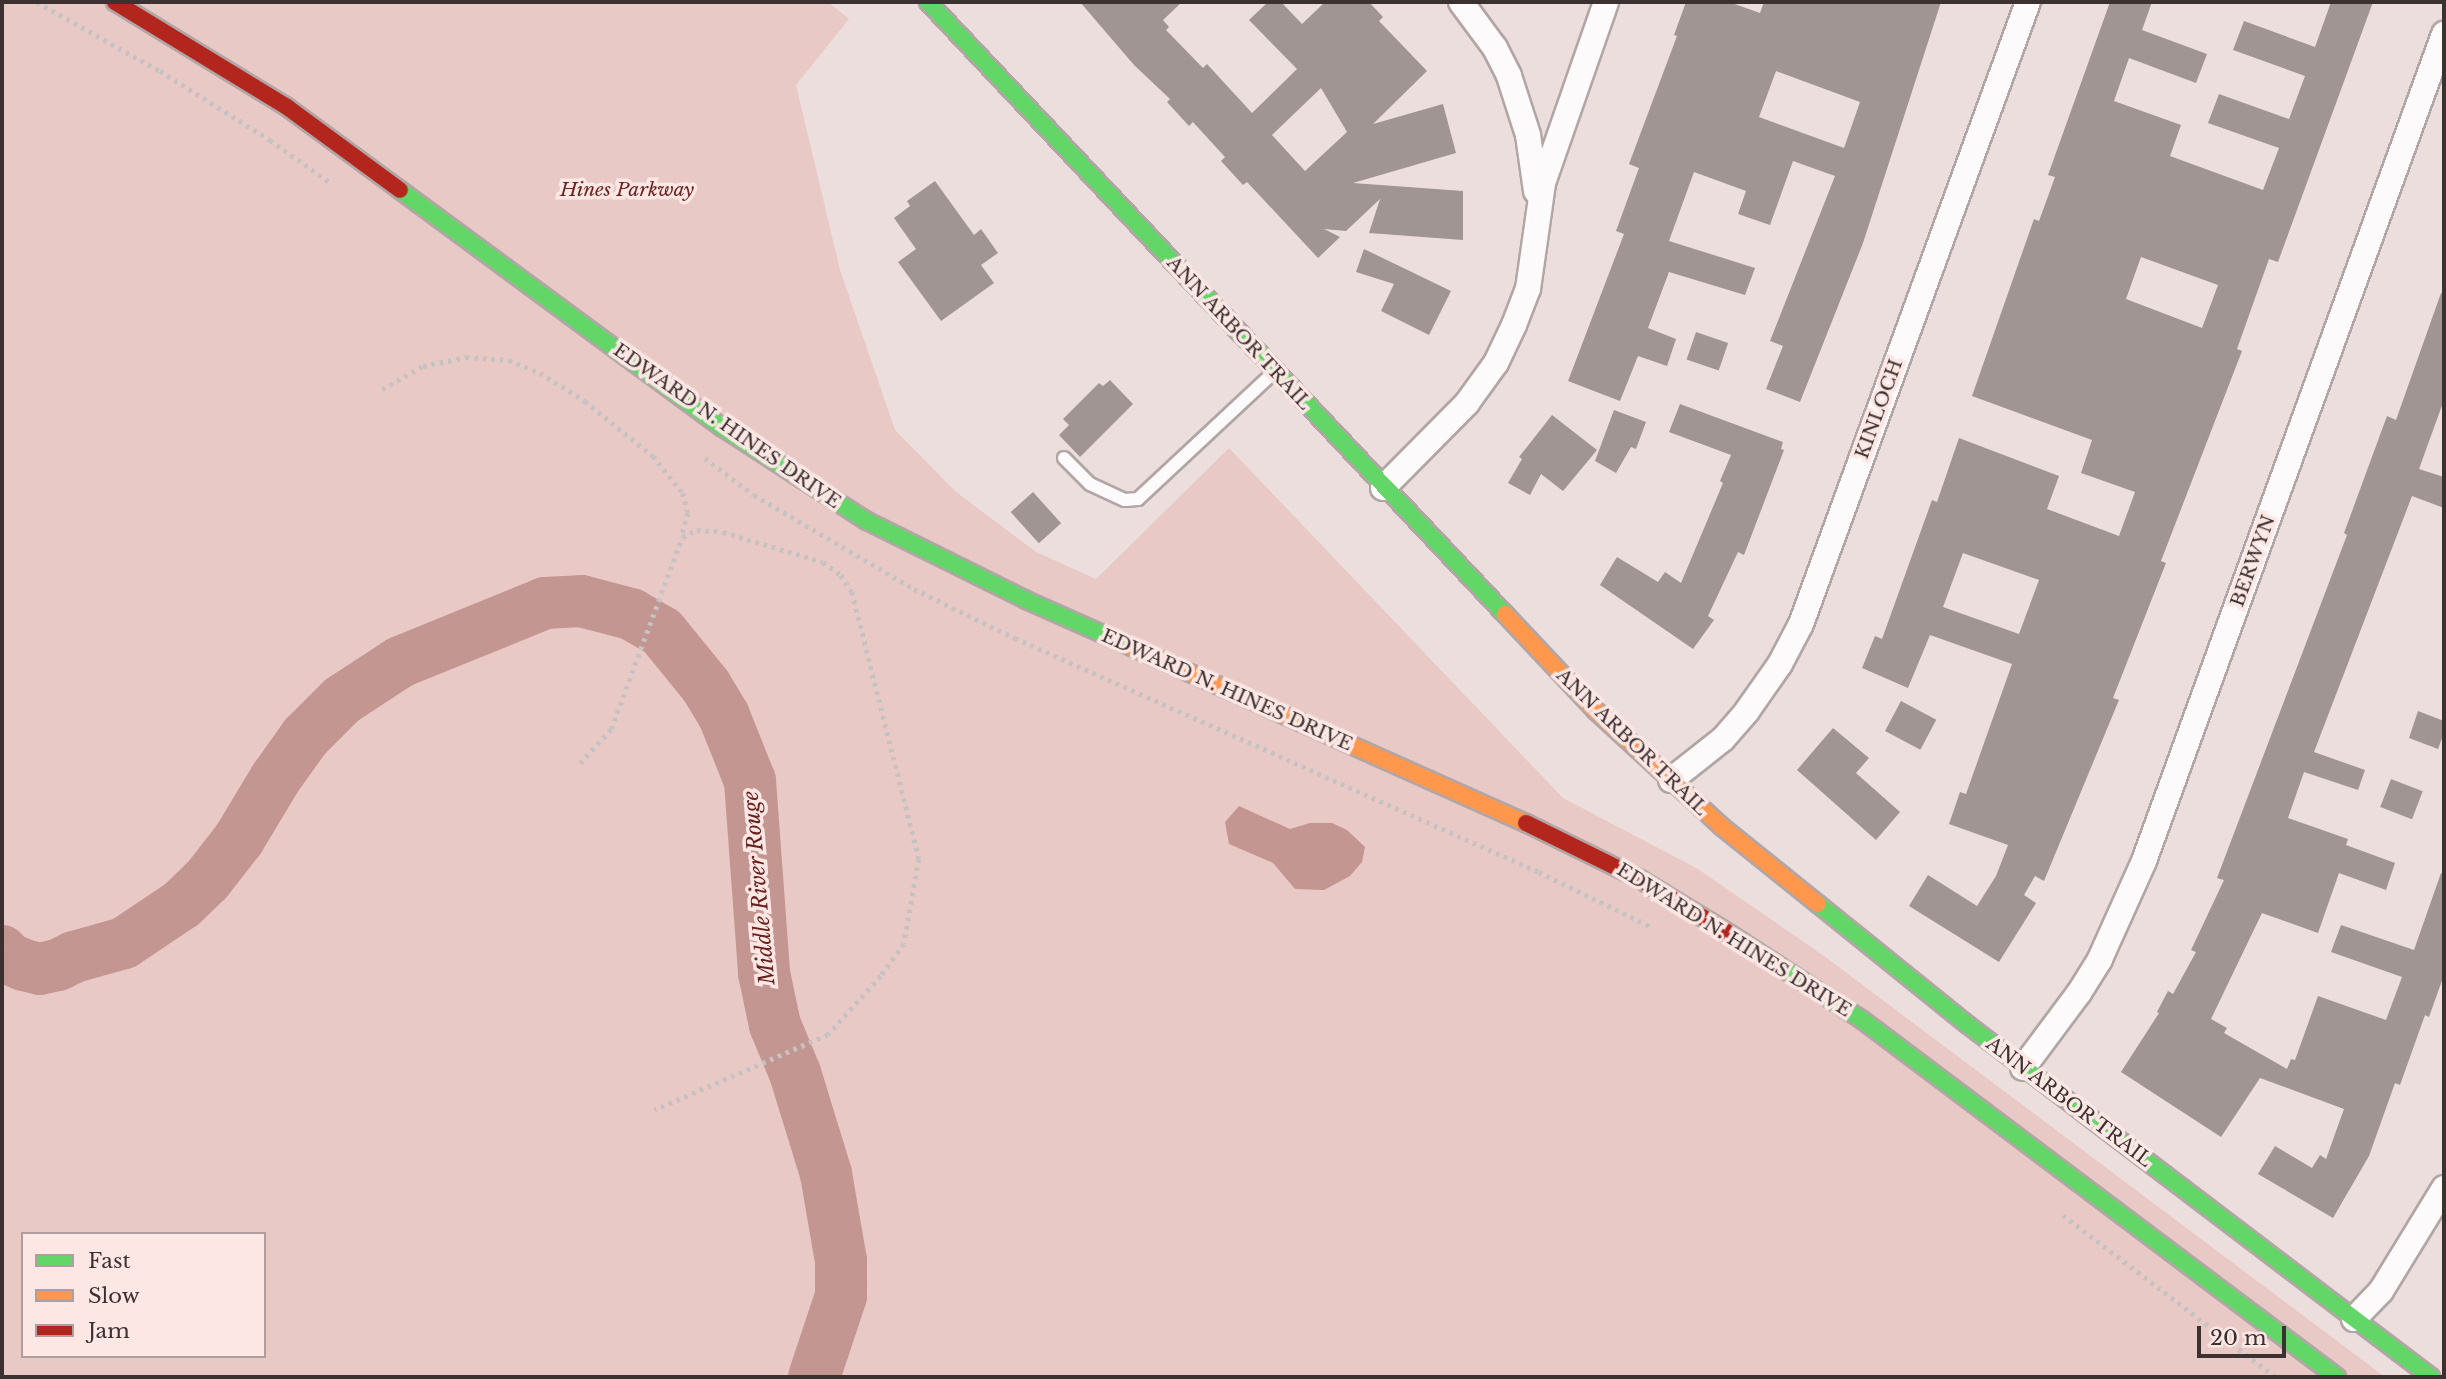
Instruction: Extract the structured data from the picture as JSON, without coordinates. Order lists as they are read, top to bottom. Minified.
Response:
{"streets":{"street":["ANN ARBOR TRAIL","KINLOCH","EDWARD N. HINES DRIVE","BERWYN"]},"crossings":[["ANN ARBOR TRAIL","KINLOCH"],["ANN ARBOR TRAIL","BERWYN"]],"water":["Middle River Rouge"],"parks":["Hines Parkway"],"legend":["Fast","Slow","Jam"],"scale_bar":"20 m"}
